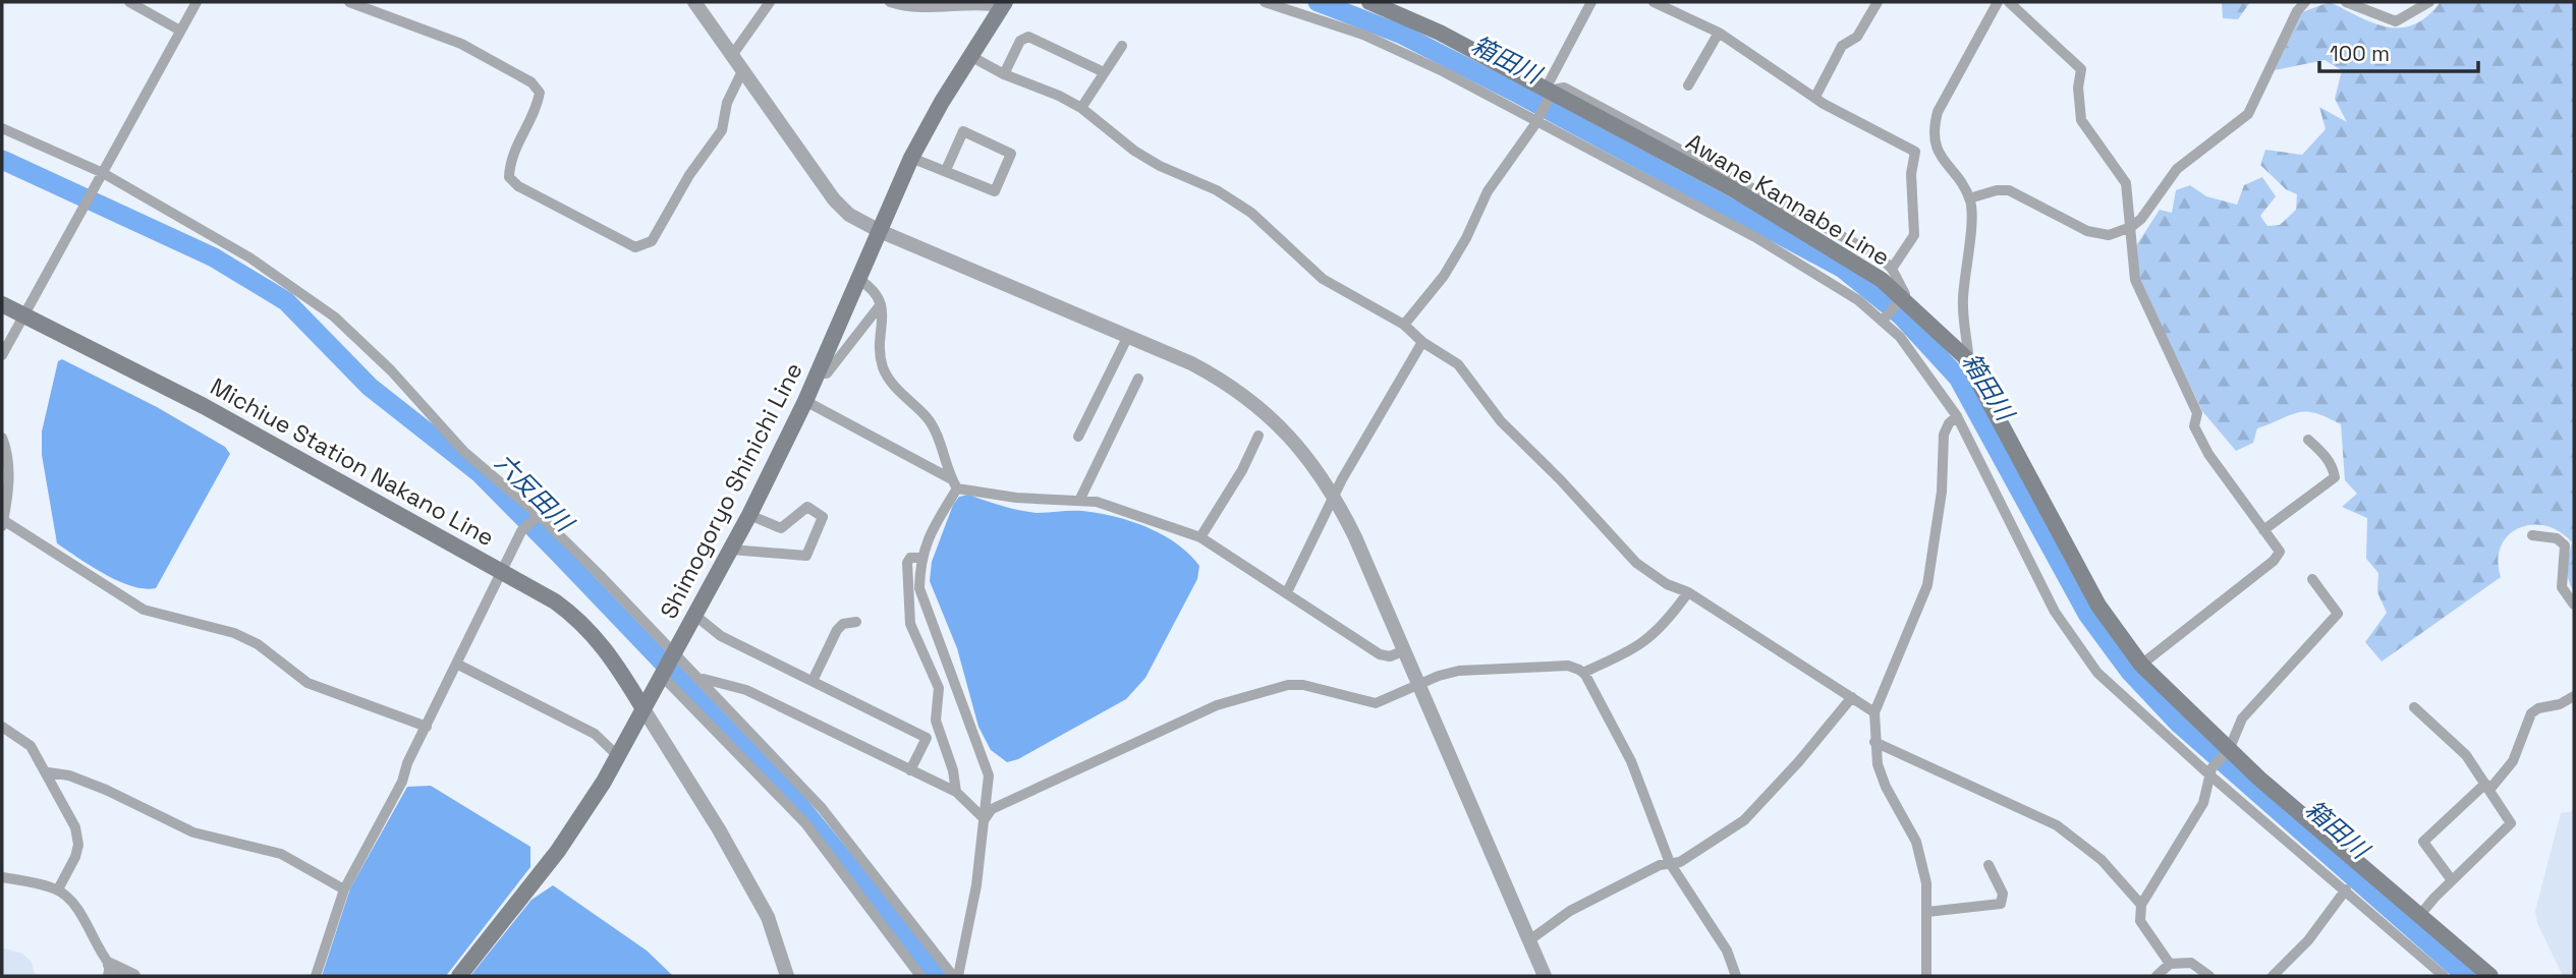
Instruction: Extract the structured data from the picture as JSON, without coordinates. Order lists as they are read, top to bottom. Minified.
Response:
{"streets":{"main road":["Awane Kannabe Line","Michiue Station Nakano Line","Shimogoryo Shinichi Line"]},"crossings":[["Michiue Station Nakano Line","Shimogoryo Shinichi Line"]],"water":["箱田川","六反田川"],"scale_bar":"100 m"}
